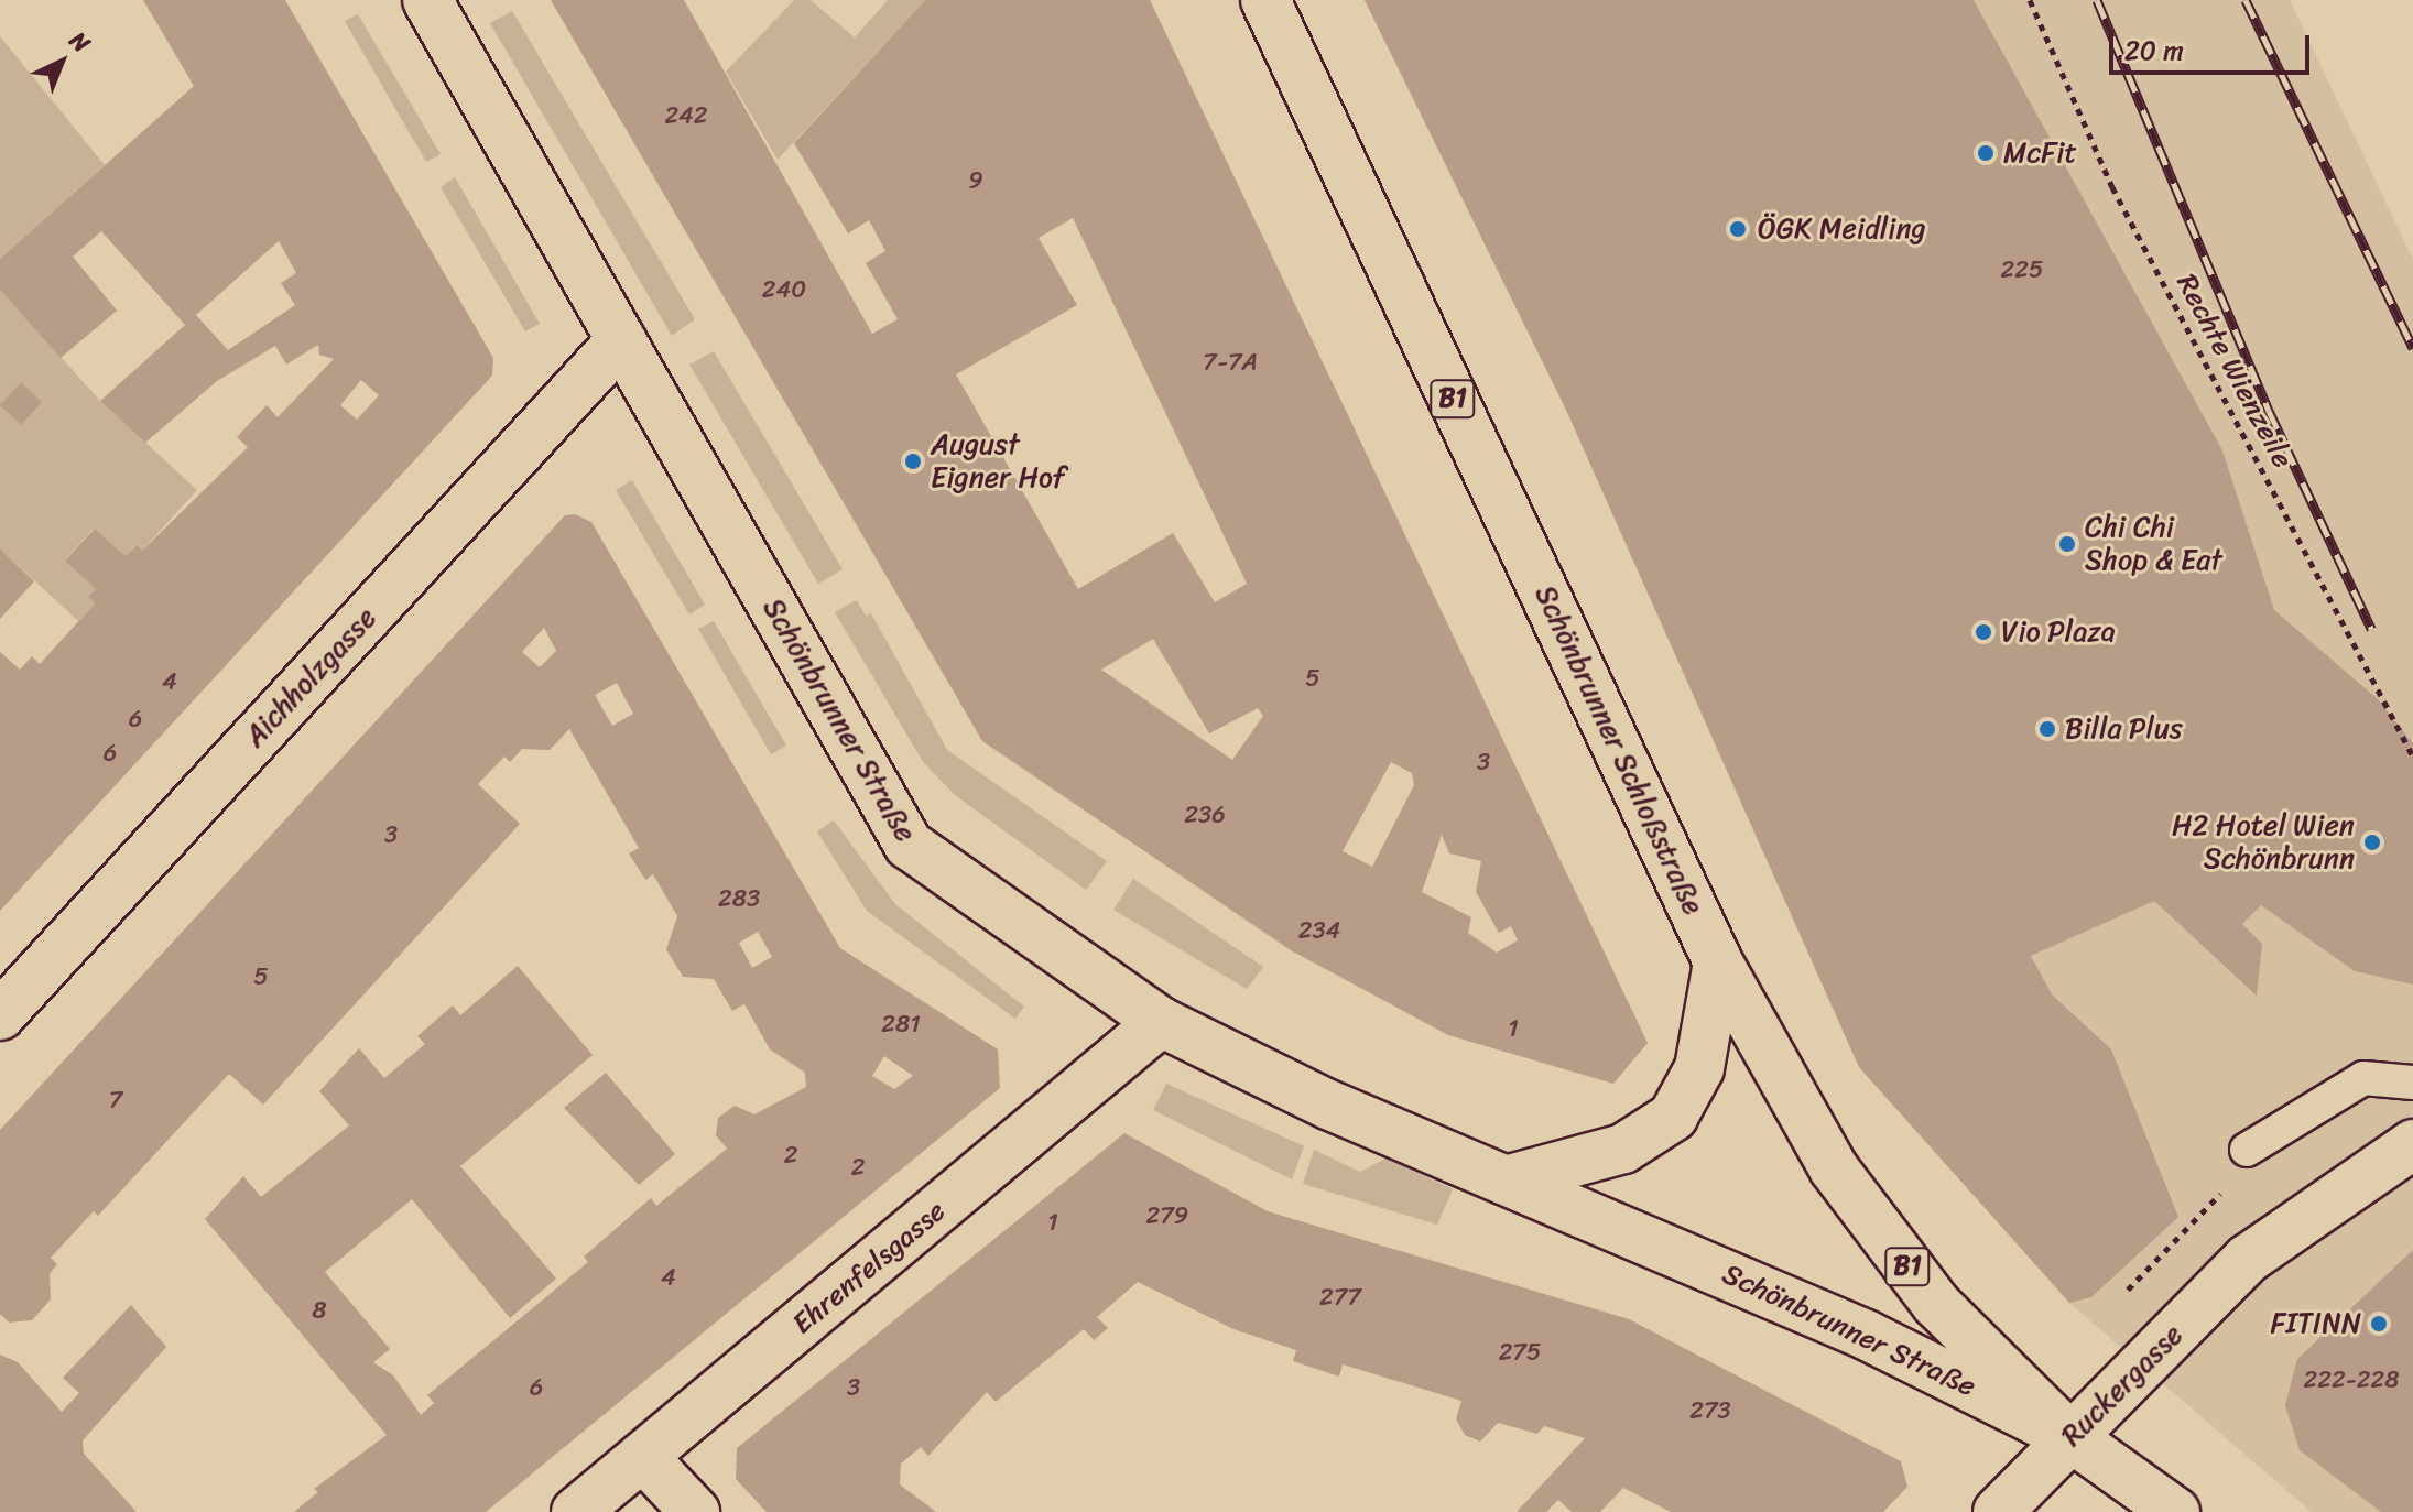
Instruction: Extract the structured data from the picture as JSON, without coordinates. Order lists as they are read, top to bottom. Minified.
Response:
{"streets":{"street":["B1","Aichholzgasse","Schönbrunner Straße","Schönbrunner Schloßstraße","Ehrenfelsgasse","Ruckergasse"],"path":["Rechte Wienzeile"]},"crossings":[["Aichholzgasse","Schönbrunner Straße"],["Schönbrunner Straße","Schönbrunner Schloßstraße"],["Schönbrunner Straße","Ehrenfelsgasse"],["Schönbrunner Straße","Ruckergasse"],["Schönbrunner Schloßstraße","Ruckergasse"]],"places":["McFit","ÖGK Meidling","August Eigner Hof","Chi Chi Shop & Eat","Vio Plaza","Billa Plus","H2 Hotel Wien Schönbrunn","FITINN"],"house_numbers":["242","9","225","240","7-7A","5","4","6","6","3","236","3","283","234","5","281","1","7","2","2","279","1","4","277","8","275","222-228","6","3","273"],"scale_bar":"20 m","north":"top right"}
